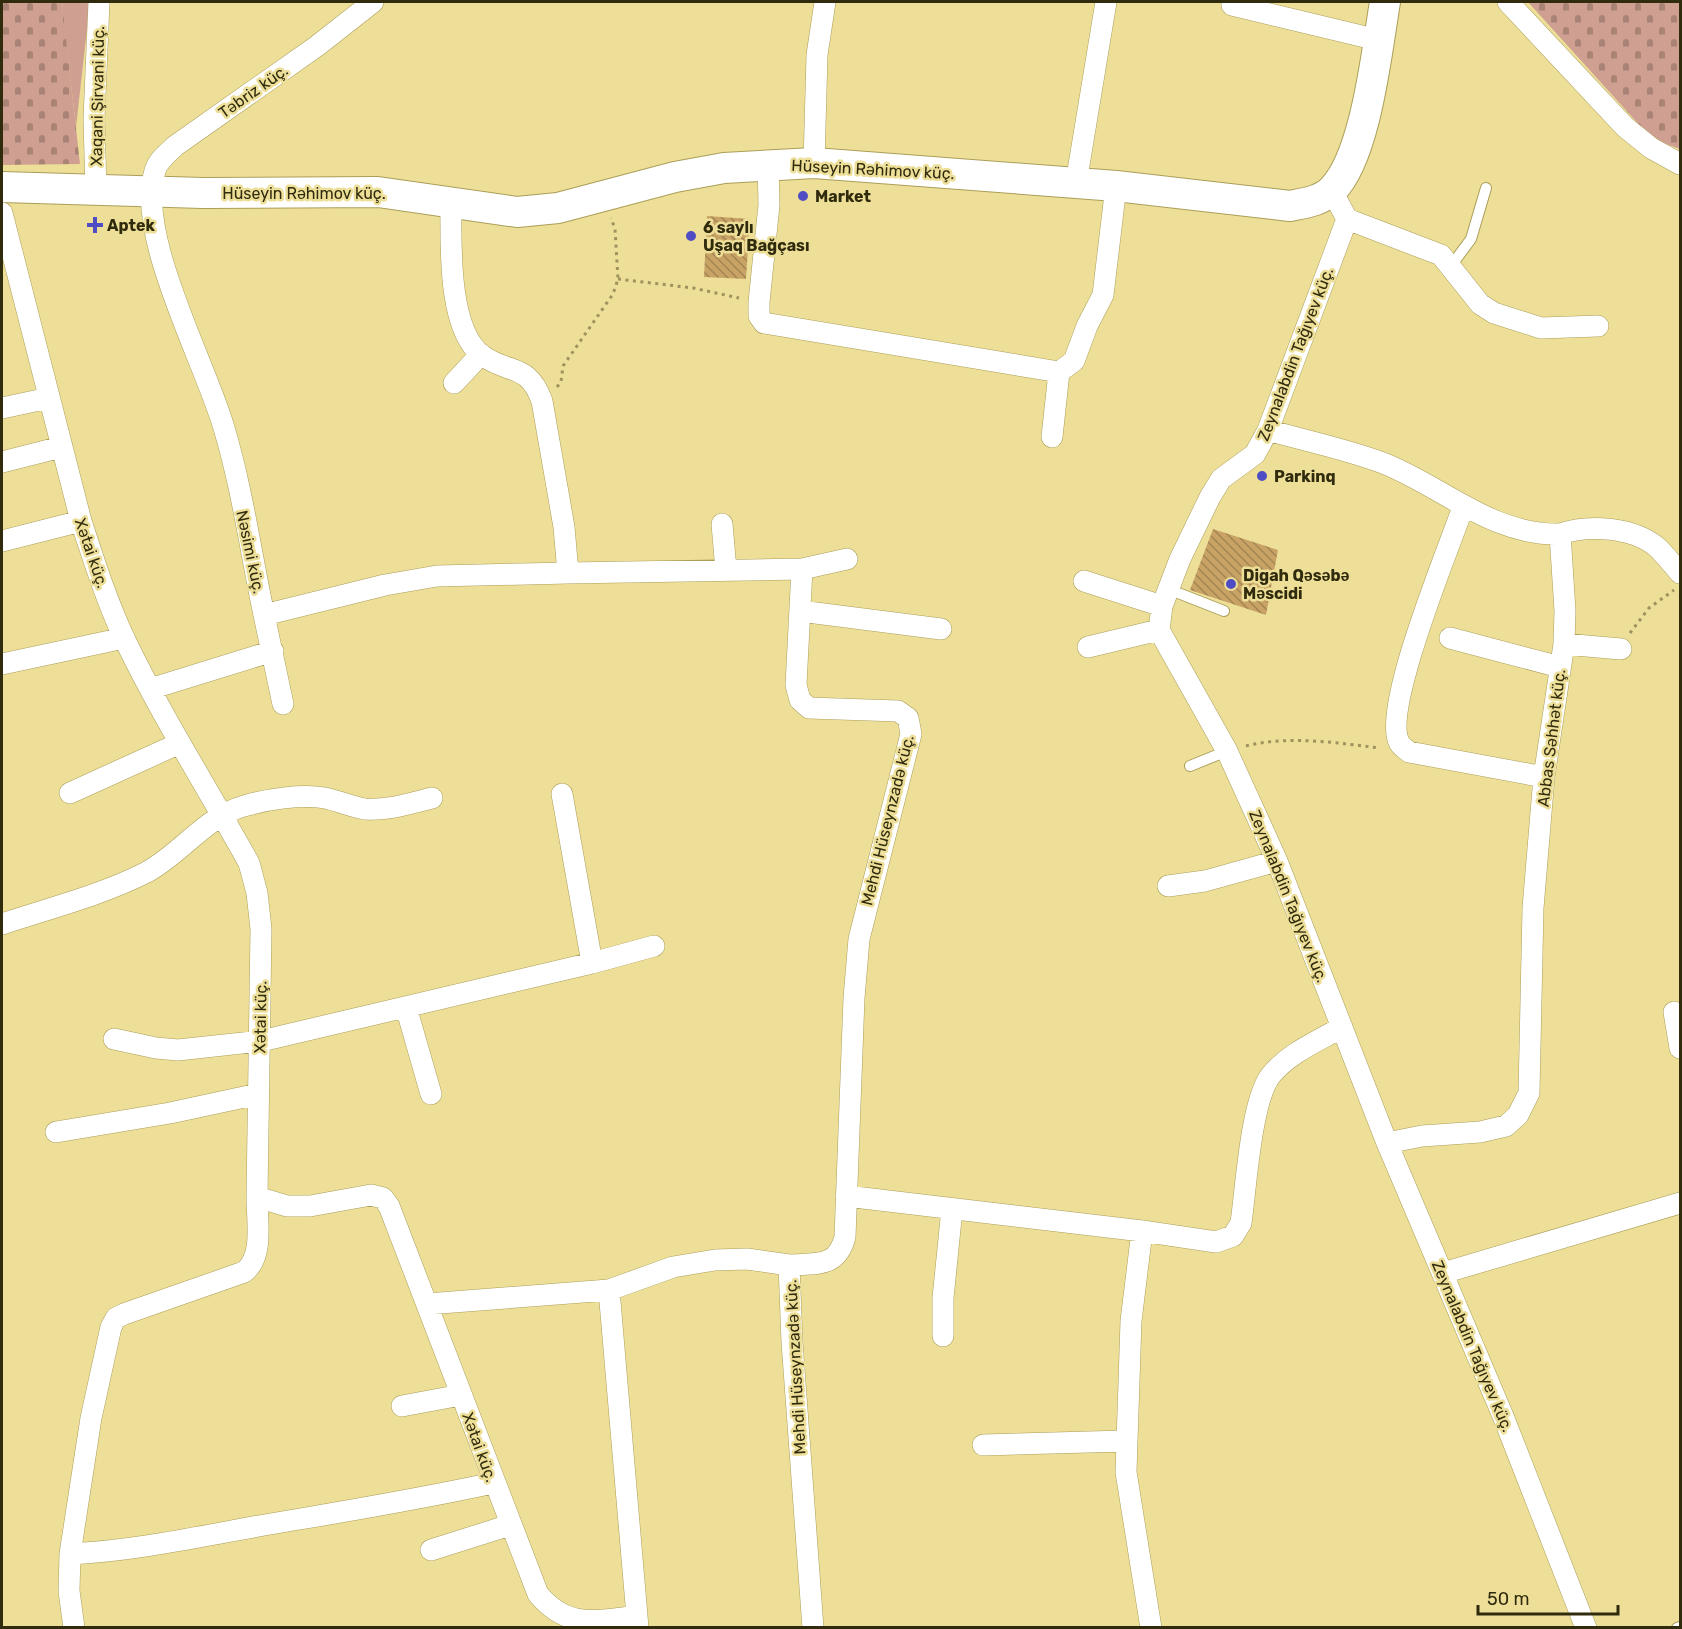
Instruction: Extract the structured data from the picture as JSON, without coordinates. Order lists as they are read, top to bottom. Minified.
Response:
{"streets":{"main road":["Hüseyin Rəhimov küç."],"street":["Təbriz küç.","Xaqani Şirvani küç.","Zeynalabdin Tağıyev küç.","Nəsimi küç.","Xətai küç.","Abbas Səhhət küç.","Mehdi Hüseynzadə küç."]},"crossings":[["Təbriz küç.","Hüseyin Rəhimov küç."],["Təbriz küç.","Nəsimi küç."],["Xaqani Şirvani küç.","Hüseyin Rəhimov küç."],["Hüseyin Rəhimov küç.","Nəsimi küç."],["Zeynalabdin Tağıyev küç.","Abbas Səhhət küç."]],"places":{"other":["Market","6 saylı Uşaq Bağçası","Parkinq","Digah Qəsəbə Məscidi"],"health":["Aptek"]},"scale_bar":"50 m"}
